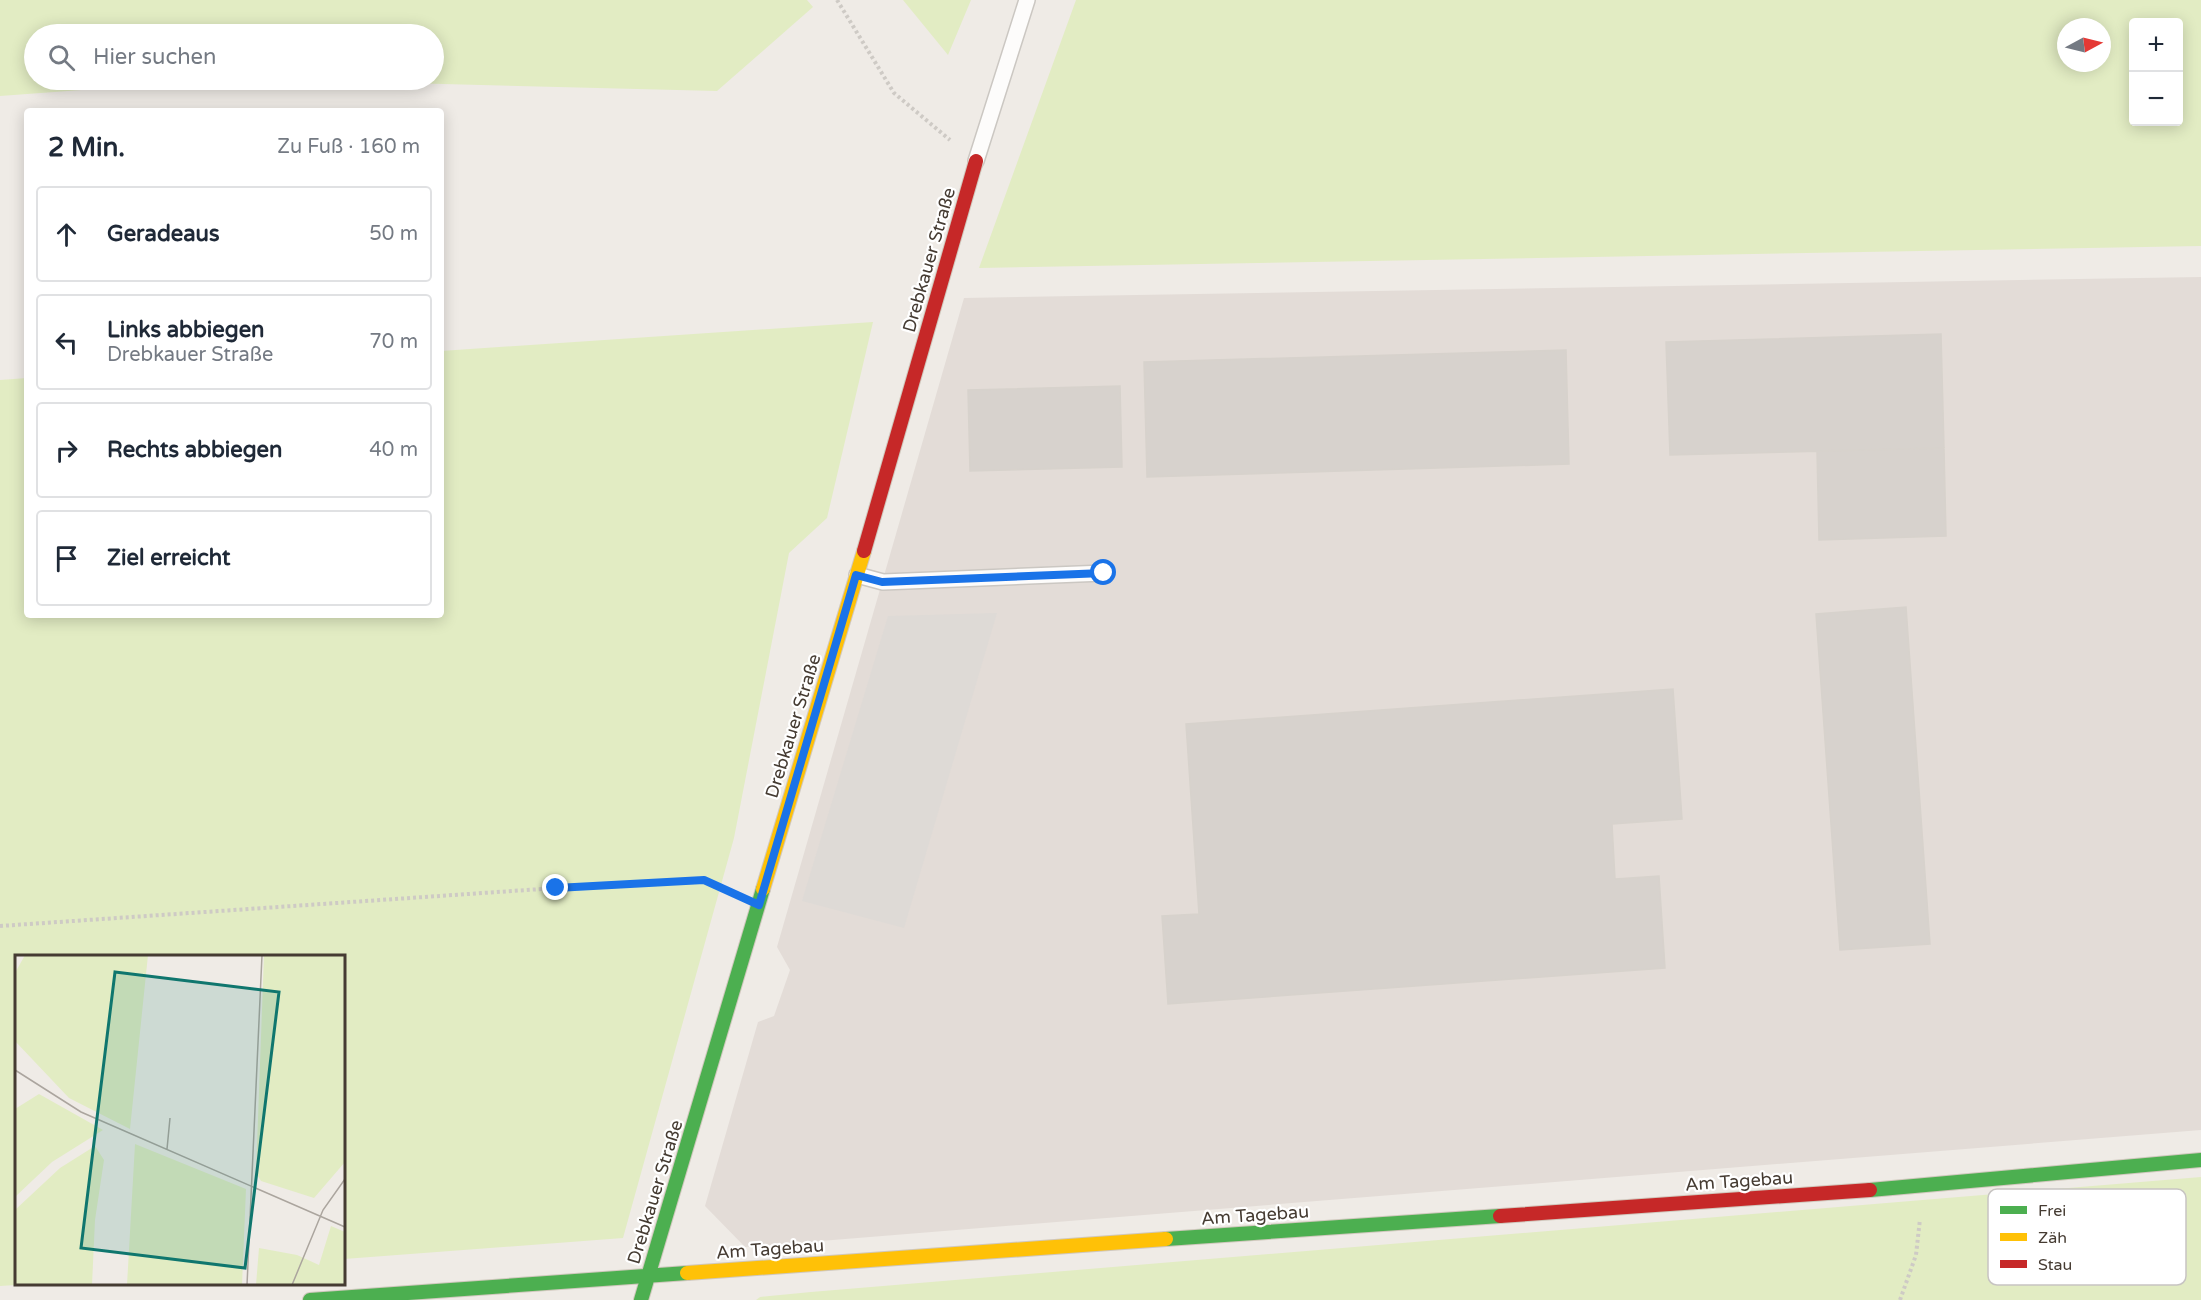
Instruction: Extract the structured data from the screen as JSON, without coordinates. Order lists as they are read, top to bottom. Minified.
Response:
{"streets":{"street":["Drebkauer Straße","Am Tagebau"]},"crossings":[["Drebkauer Straße","Am Tagebau"]],"legend":["Frei","Zäh","Stau"],"north":"right","page":{"map_buttons":["+","−"],"search":"Hier suchen","heading":["2 Min.","Zu Fuß · 160 m"],"list":[["Geradeaus","50 m"],["Links abbiegen","Drebkauer Straße","70 m"],["Rechts abbiegen","40 m"],"Ziel erreicht"]}}
